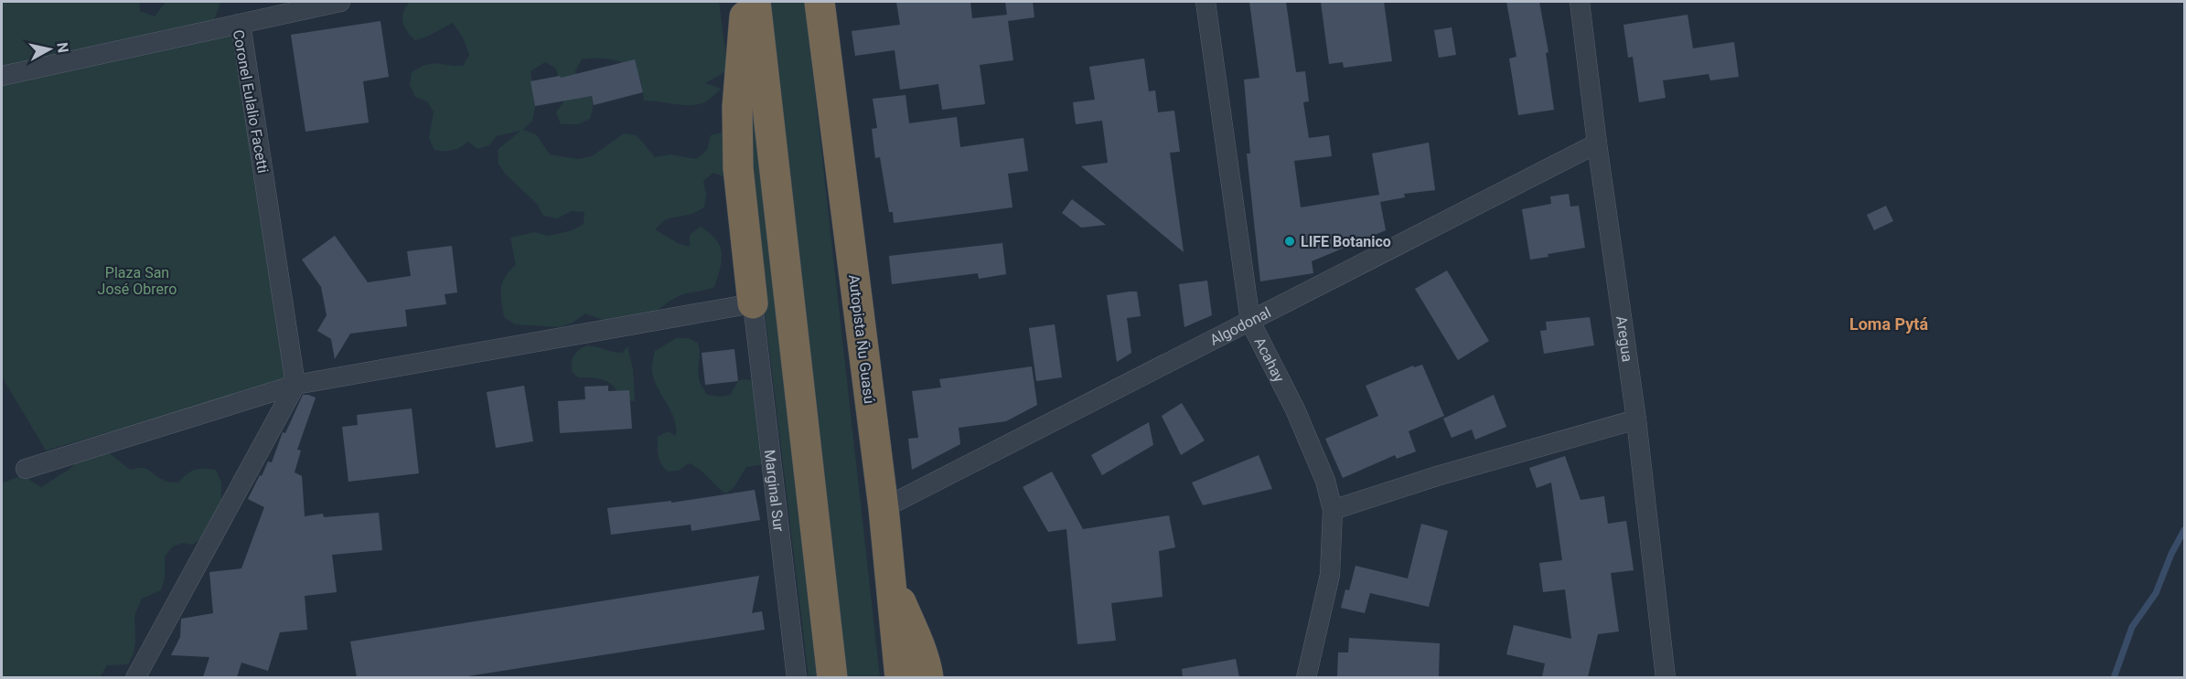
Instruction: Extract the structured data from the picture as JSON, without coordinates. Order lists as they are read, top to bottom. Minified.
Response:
{"streets":{"highway":["Autopista Ñu Guasú"],"street":["Coronel Eulalio Facetti","Algodonal","Aregua","Acahay","Marginal Sur"]},"crossings":[["Algodonal","Autopista Ñu Guasú"],["Algodonal","Aregua"],["Algodonal","Acahay"]],"districts":["Loma Pytá"],"parks":["Plaza San José Obrero"],"places":["LIFE Botanico"],"north":"right"}
